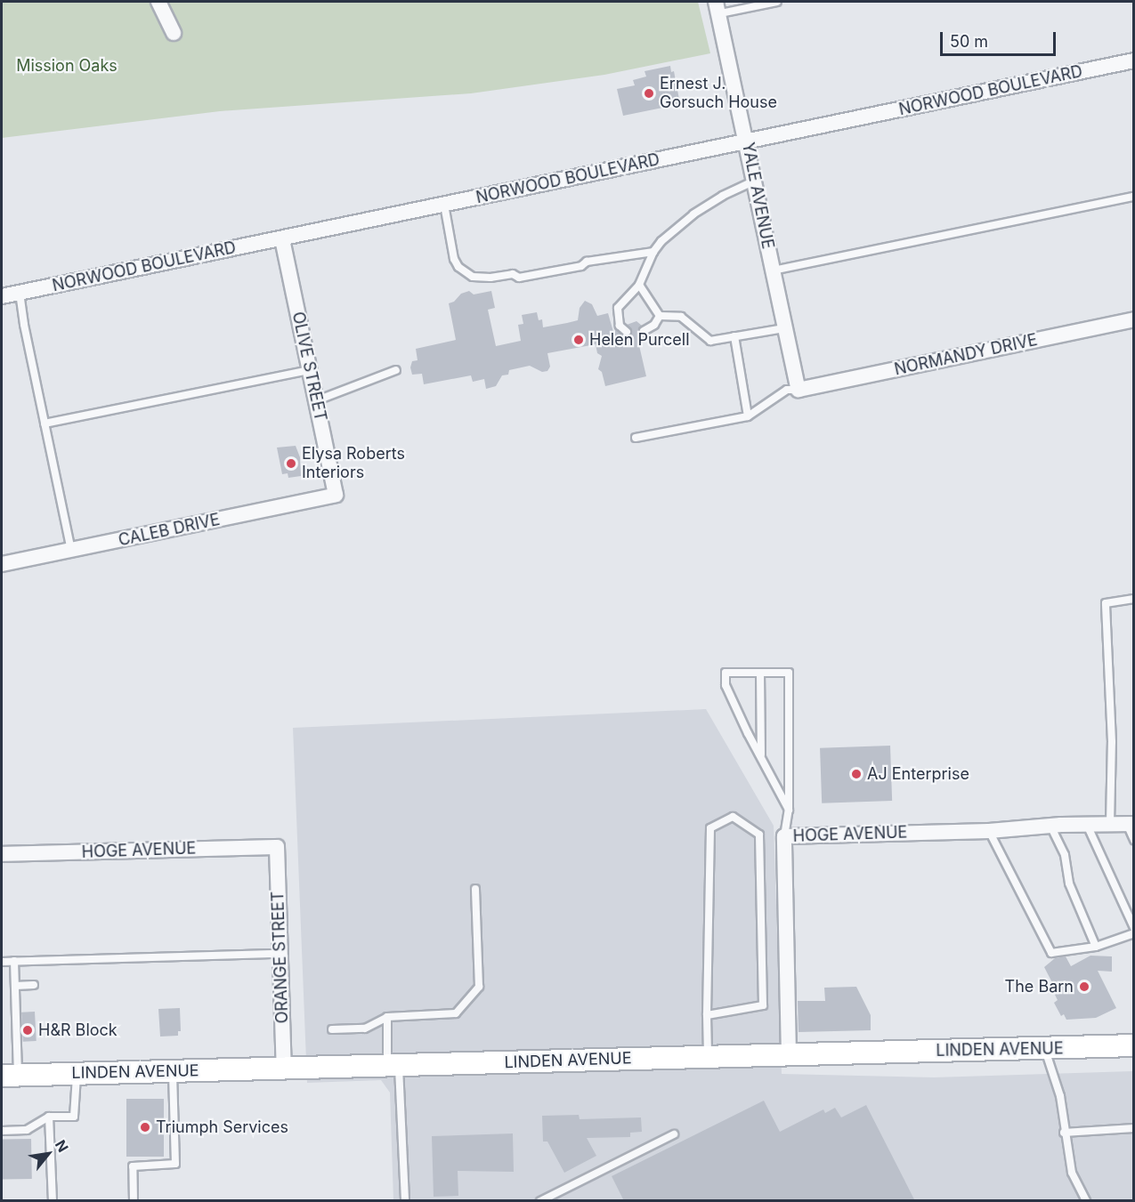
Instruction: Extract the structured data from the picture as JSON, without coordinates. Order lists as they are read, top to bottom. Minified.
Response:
{"streets":{"street":["NORWOOD BOULEVARD","YALE AVENUE","NORMANDY DRIVE","OLIVE STREET","CALEB DRIVE","HOGE AVENUE","ORANGE STREET","LINDEN AVENUE"]},"crossings":[["NORWOOD BOULEVARD","YALE AVENUE"],["NORWOOD BOULEVARD","OLIVE STREET"],["YALE AVENUE","NORMANDY DRIVE"],["OLIVE STREET","CALEB DRIVE"],["HOGE AVENUE","ORANGE STREET"],["HOGE AVENUE","LINDEN AVENUE"],["ORANGE STREET","LINDEN AVENUE"]],"parks":["Mission Oaks"],"places":["Ernest J. Gorsuch House","Helen Purcell","Elysa Roberts Interiors","AJ Enterprise","The Barn","H&R Block","Triumph Services"],"scale_bar":"50 m","north":"top right"}
